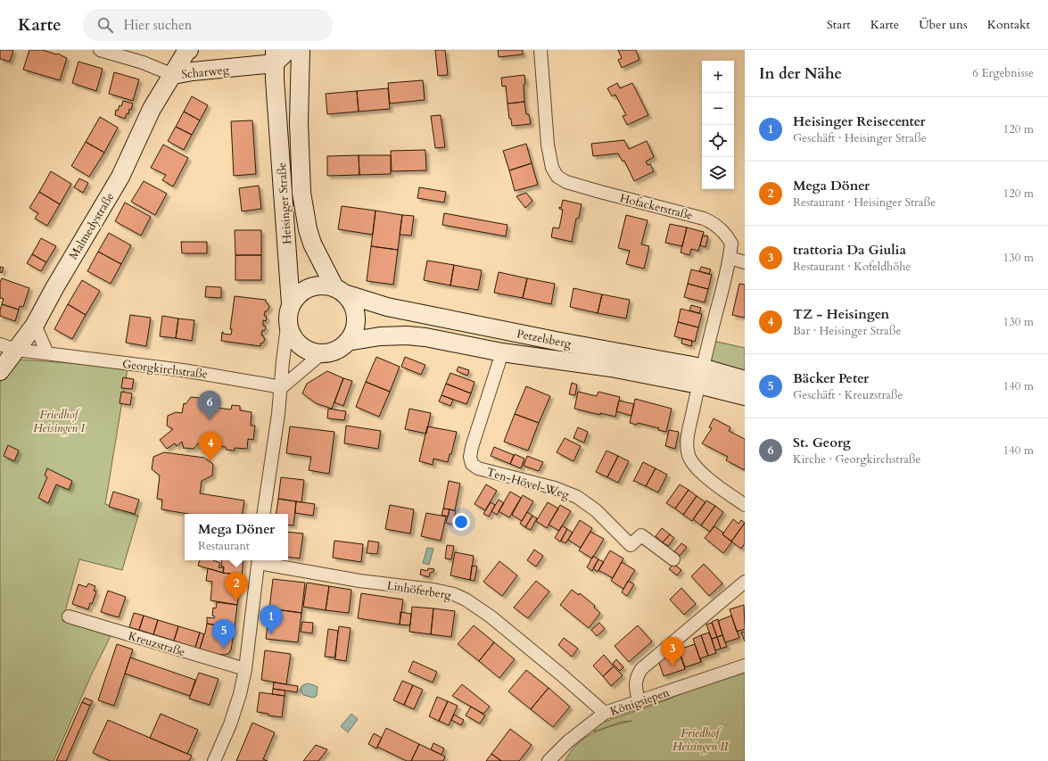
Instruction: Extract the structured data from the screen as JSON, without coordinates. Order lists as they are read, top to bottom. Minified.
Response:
{"streets":{"main road":["Scharweg","Heisinger Straße","Malmedystraße","Petzelsberg"],"street":["Hofackerstraße","Georgkirchstraße","Ten-Hövel-Weg","Linhöferberg","Kreuzstraße","Königsiepen"]},"crossings":[["Scharweg","Heisinger Straße"],["Scharweg","Malmedystraße"],["Heisinger Straße","Petzelsberg"],["Hofackerstraße","Petzelsberg"],["Malmedystraße","Georgkirchstraße"],["Petzelsberg","Ten-Hövel-Weg"],["Linhöferberg","Königsiepen"]],"parks":["Friedhof Heisingen I","Friedhof Heisingen II"],"page":{"header":"Karte","search":"Hier suchen","nav":["Start","Karte","Über uns","Kontakt"],"heading":["In der Nähe","6 Ergebnisse"],"map_buttons":["+","−"],"list":[{"mark":"1","name":"Heisinger Reisecenter","note":"Geschäft · Heisinger Straße","value":"120 m"},{"mark":"2","name":"Mega Döner","note":"Restaurant · Heisinger Straße","value":"120 m"},{"mark":"3","name":"trattoria Da Giulia","note":"Restaurant · Kofeldhöhe","value":"130 m"},{"mark":"4","name":"TZ - Heisingen","note":"Bar · Heisinger Straße","value":"130 m"},{"mark":"5","name":"Bäcker Peter","note":"Geschäft · Kreuzstraße","value":"140 m"},{"mark":"6","name":"St. Georg","note":"Kirche · Georgkirchstraße","value":"140 m"}],"pins":["6","4","2","1","5","3"],"popup":["Mega Döner","Restaurant"]}}
